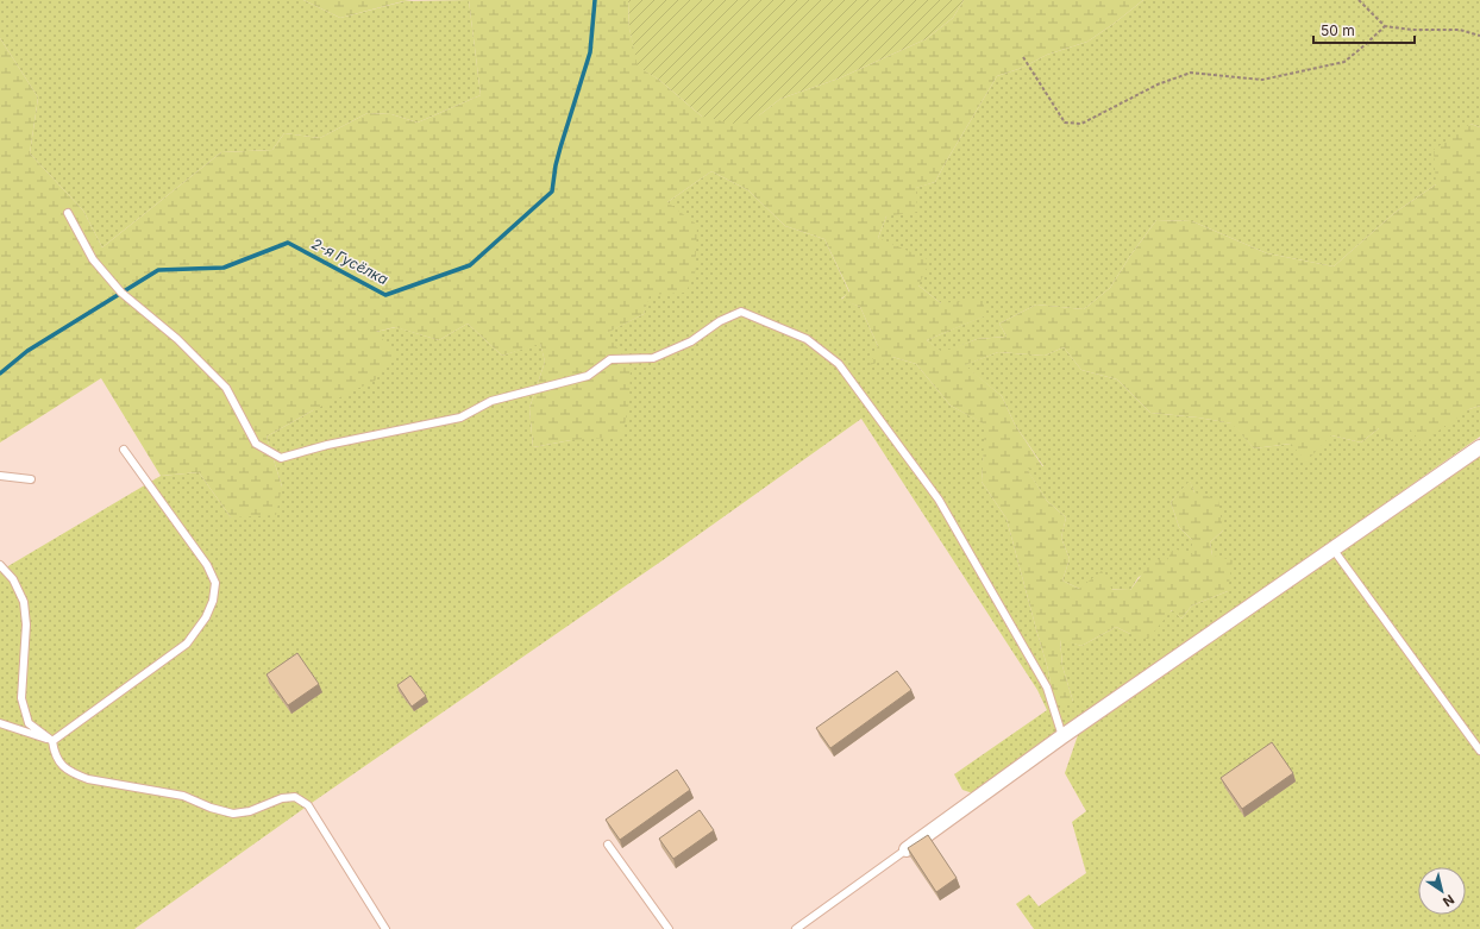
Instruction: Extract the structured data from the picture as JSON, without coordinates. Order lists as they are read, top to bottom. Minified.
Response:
{"water":["2-я Гусёлка"],"scale_bar":"50 m","north":"bottom right"}
